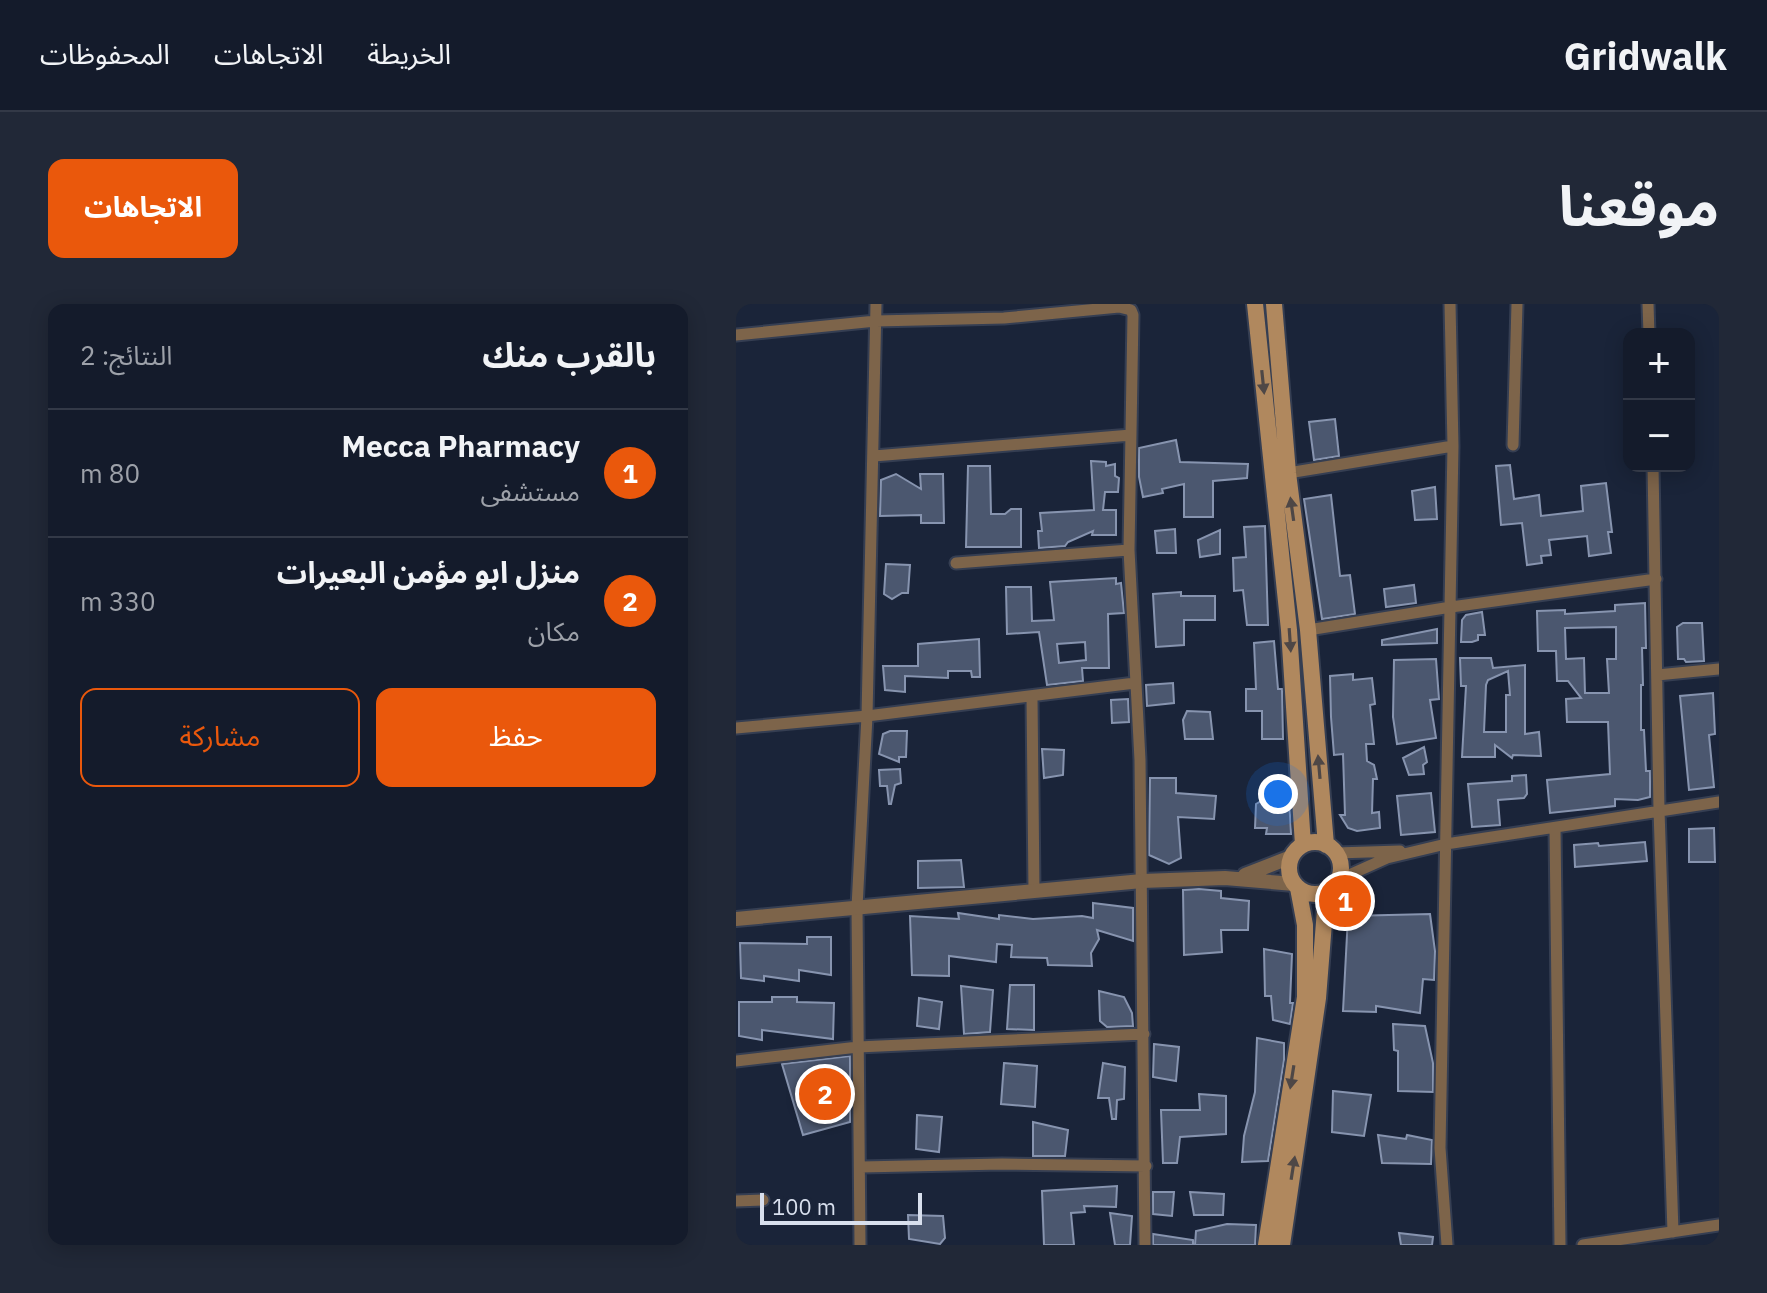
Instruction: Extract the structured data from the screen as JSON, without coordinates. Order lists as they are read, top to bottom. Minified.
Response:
{"scale_bar":"100 m","page":{"header":"Gridwalk","nav":["الخريطة","الاتجاهات","المحفوظات"],"title":"موقعنا","buttons":["الاتجاهات",["حفظ","مشاركة"]],"heading":["بالقرب منك","النتائج: 2"],"map_buttons":["+","−"],"list":[{"mark":"1","name":"Mecca Pharmacy","note":"مستشفى","value":"80 m"},{"mark":"2","name":"منزل ابو مؤمن البعيرات","note":"مكان","value":"330 m"}],"pins":["1","2"],"scale":"100 m"}}
